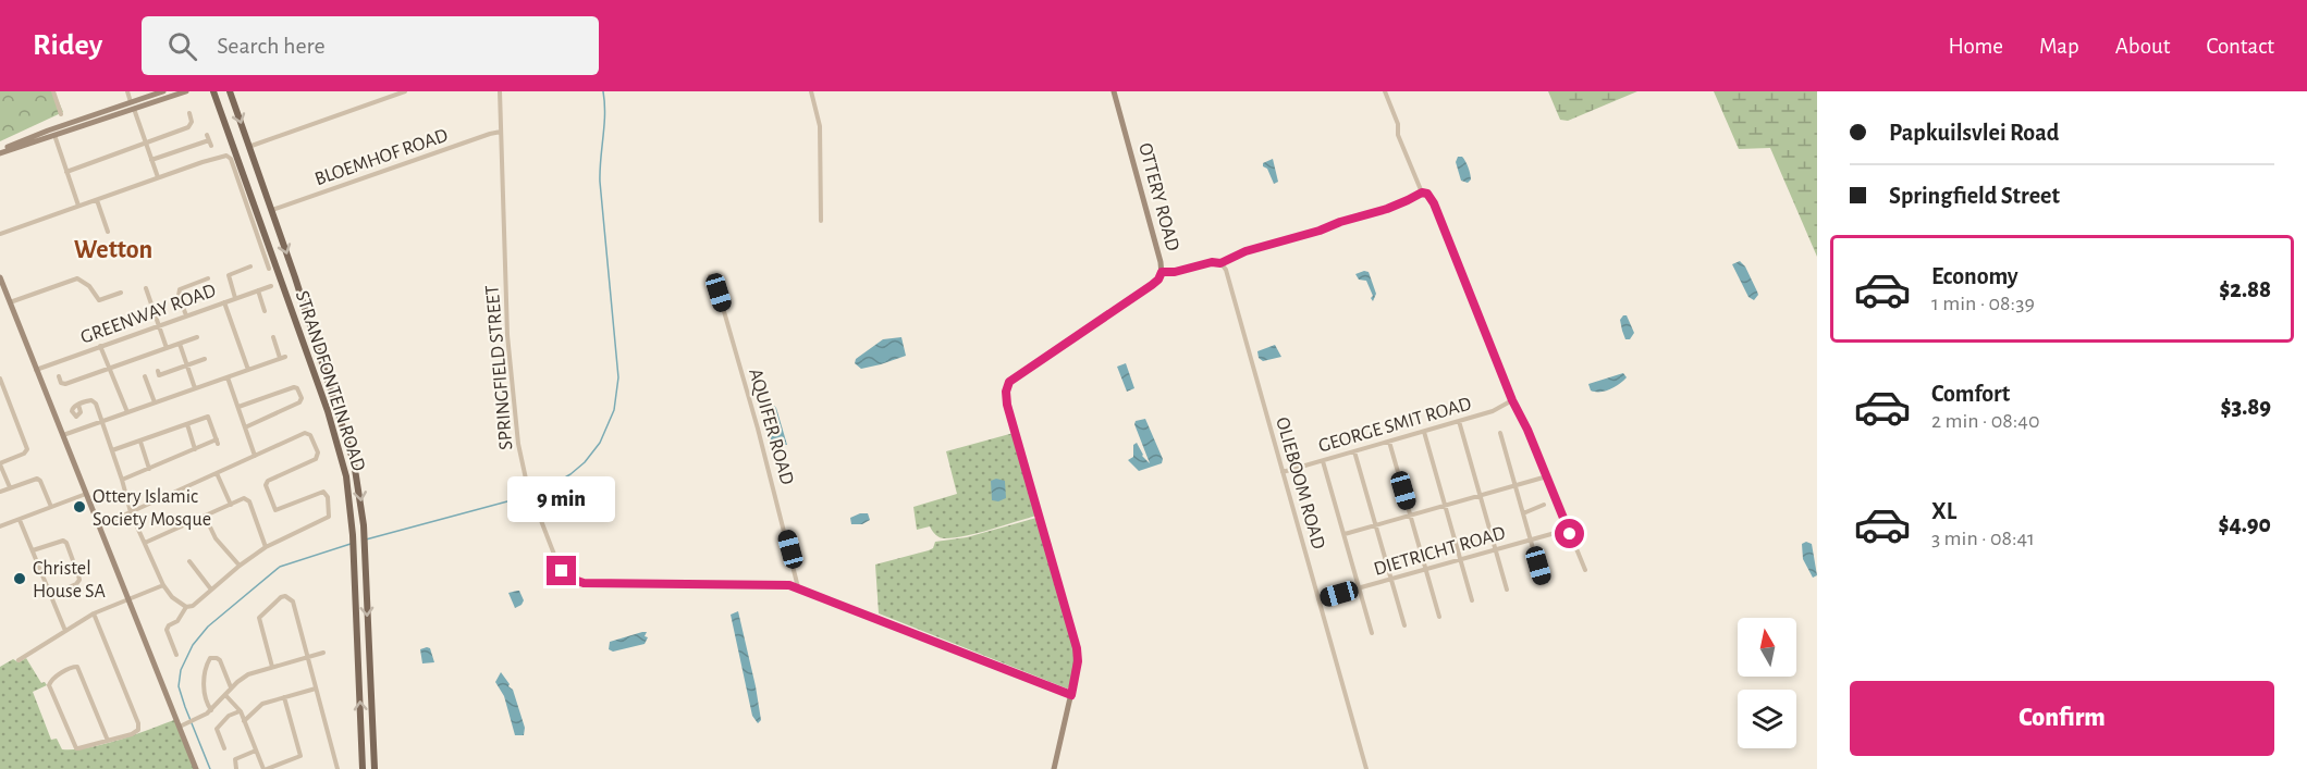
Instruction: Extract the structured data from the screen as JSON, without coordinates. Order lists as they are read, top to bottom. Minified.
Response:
{"streets":{"main road":["STRANDFONTEIN ROAD"],"street":["BLOEMHOF ROAD","OTTERY ROAD","GREENWAY ROAD","SPRINGFIELD STREET","GEORGE SMIT ROAD","AQUIFER ROAD","OLIEBOOM ROAD","DIETRICHT ROAD"]},"crossings":[["BLOEMHOF ROAD","SPRINGFIELD STREET"],["BLOEMHOF ROAD","STRANDFONTEIN ROAD"],["OTTERY ROAD","SPRINGFIELD STREET"],["SPRINGFIELD STREET","AQUIFER ROAD"],["GEORGE SMIT ROAD","OLIEBOOM ROAD"],["OLIEBOOM ROAD","DIETRICHT ROAD"]],"districts":["Wetton"],"places":["Ottery Islamic Society Mosque","Christel House SA"],"north":"top","page":{"header":"Ridey","search":"Search here","nav":["Home","Map","About","Contact"],"banner":["Papkuilsvlei Road","Springfield Street"],"list":[{"name":"Economy","note":"1 min · 08:39","value":"$2.88"},{"name":"Comfort","note":"2 min · 08:40","value":"$3.89"},{"name":"XL","note":"3 min · 08:41","value":"$4.90"}],"bubble":"9 min","buttons":"Confirm"}}
